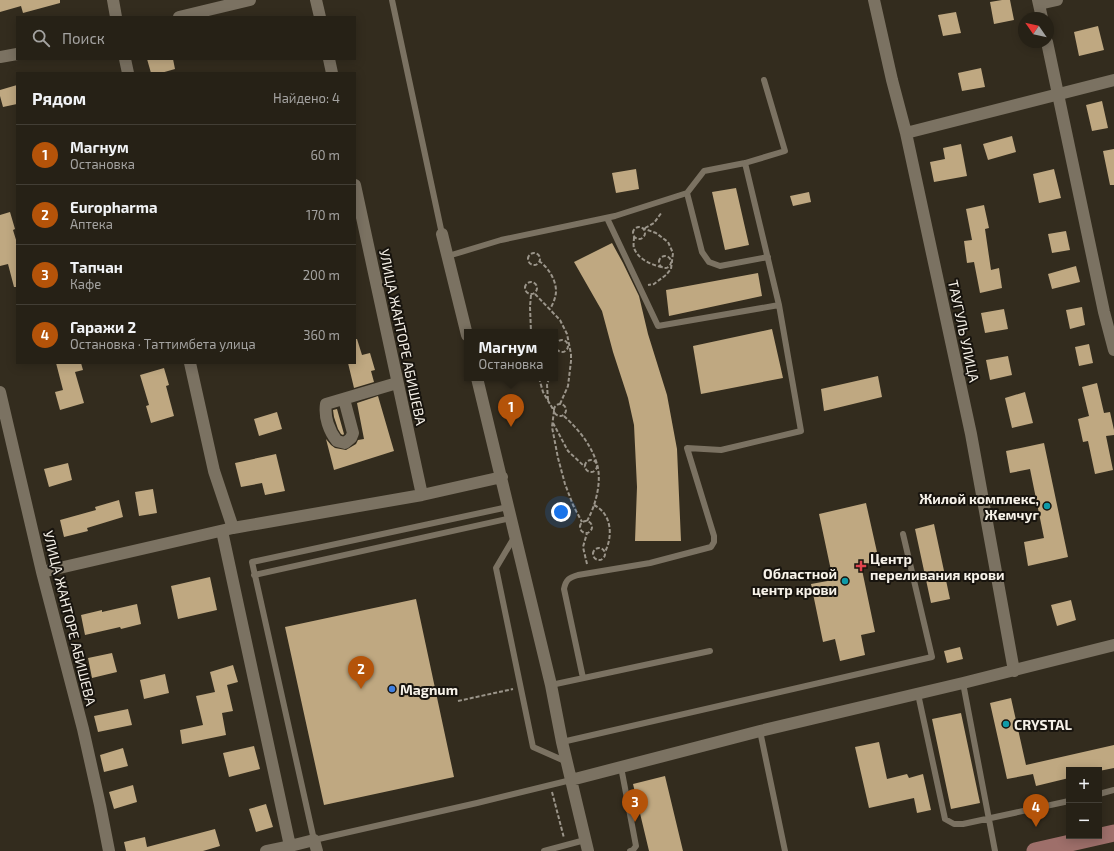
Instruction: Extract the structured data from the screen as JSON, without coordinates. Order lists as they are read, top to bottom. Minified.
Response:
{"streets":{"street":["ТАУГУЛЬ УЛИЦА","УЛИЦА ЖАНТОРЕ АБИШЕВА"]},"places":{"other":["Жилой комплекс, Жемчуг","Областной центр крови","Magnum","CRYSTAL"],"health":["Центр переливания крови"]},"north":"top left","page":{"search":"Поиск","heading":["Рядом","Найдено: 4"],"list":[{"mark":"1","name":"Магнум","note":"Остановка","value":"60 m"},{"mark":"2","name":"Europharma","note":"Аптека","value":"170 m"},{"mark":"3","name":"Тапчан","note":"Кафе","value":"200 m"},{"mark":"4","name":"Гаражи 2","note":"Остановка · Таттимбета улица","value":"360 m"}],"popup":["Магнум","Остановка"],"pins":["1","2","3","4"],"map_buttons":["+","−"]}}
